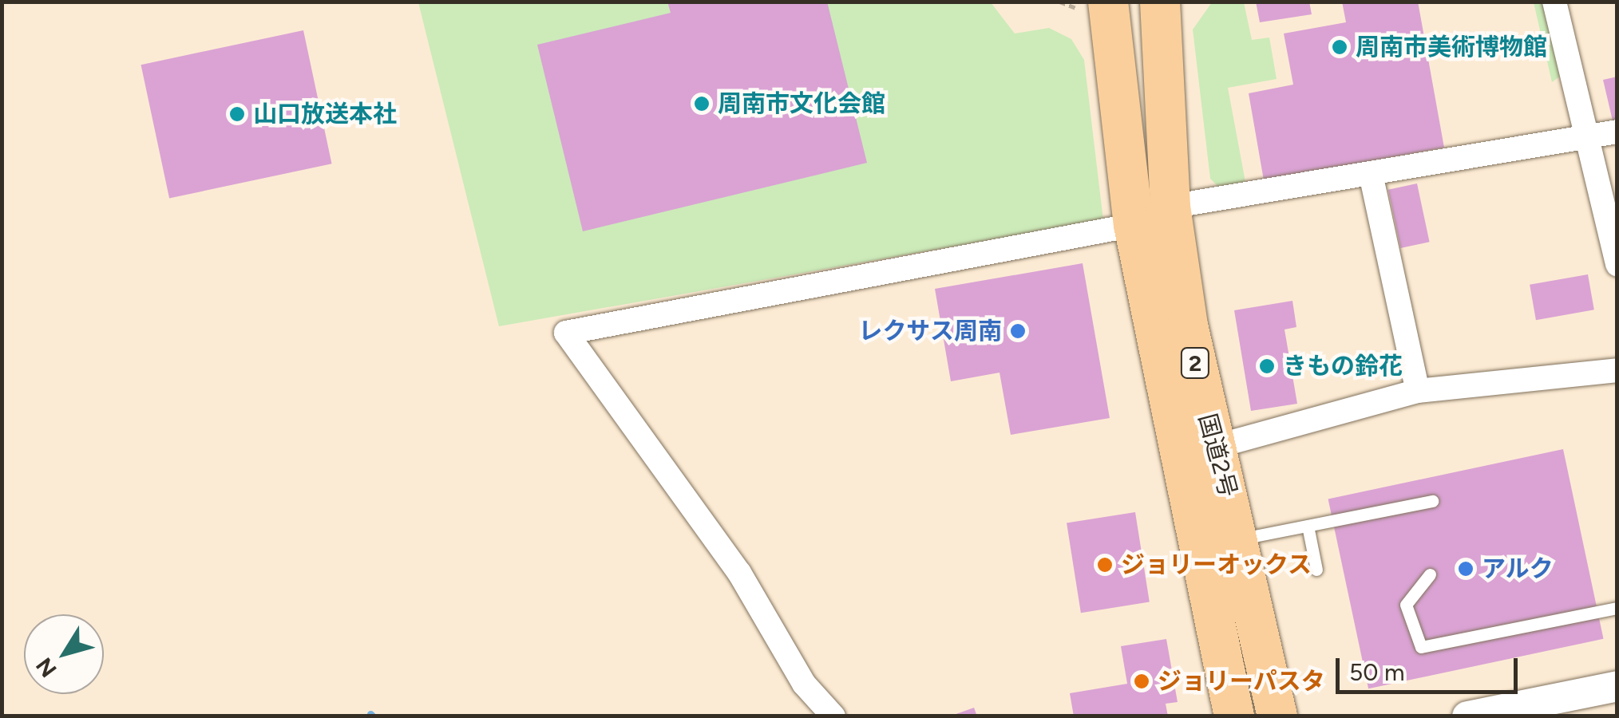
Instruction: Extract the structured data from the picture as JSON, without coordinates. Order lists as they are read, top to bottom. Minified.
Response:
{"streets":{"highway":["2","国道2号"]},"places":["周南市美術博物館","周南市文化会館","山口放送本社","レクサス周南","きもの鈴花","ジョリーオックス","アルク","ジョリーパスタ"],"scale_bar":"50 m","north":"bottom left"}
